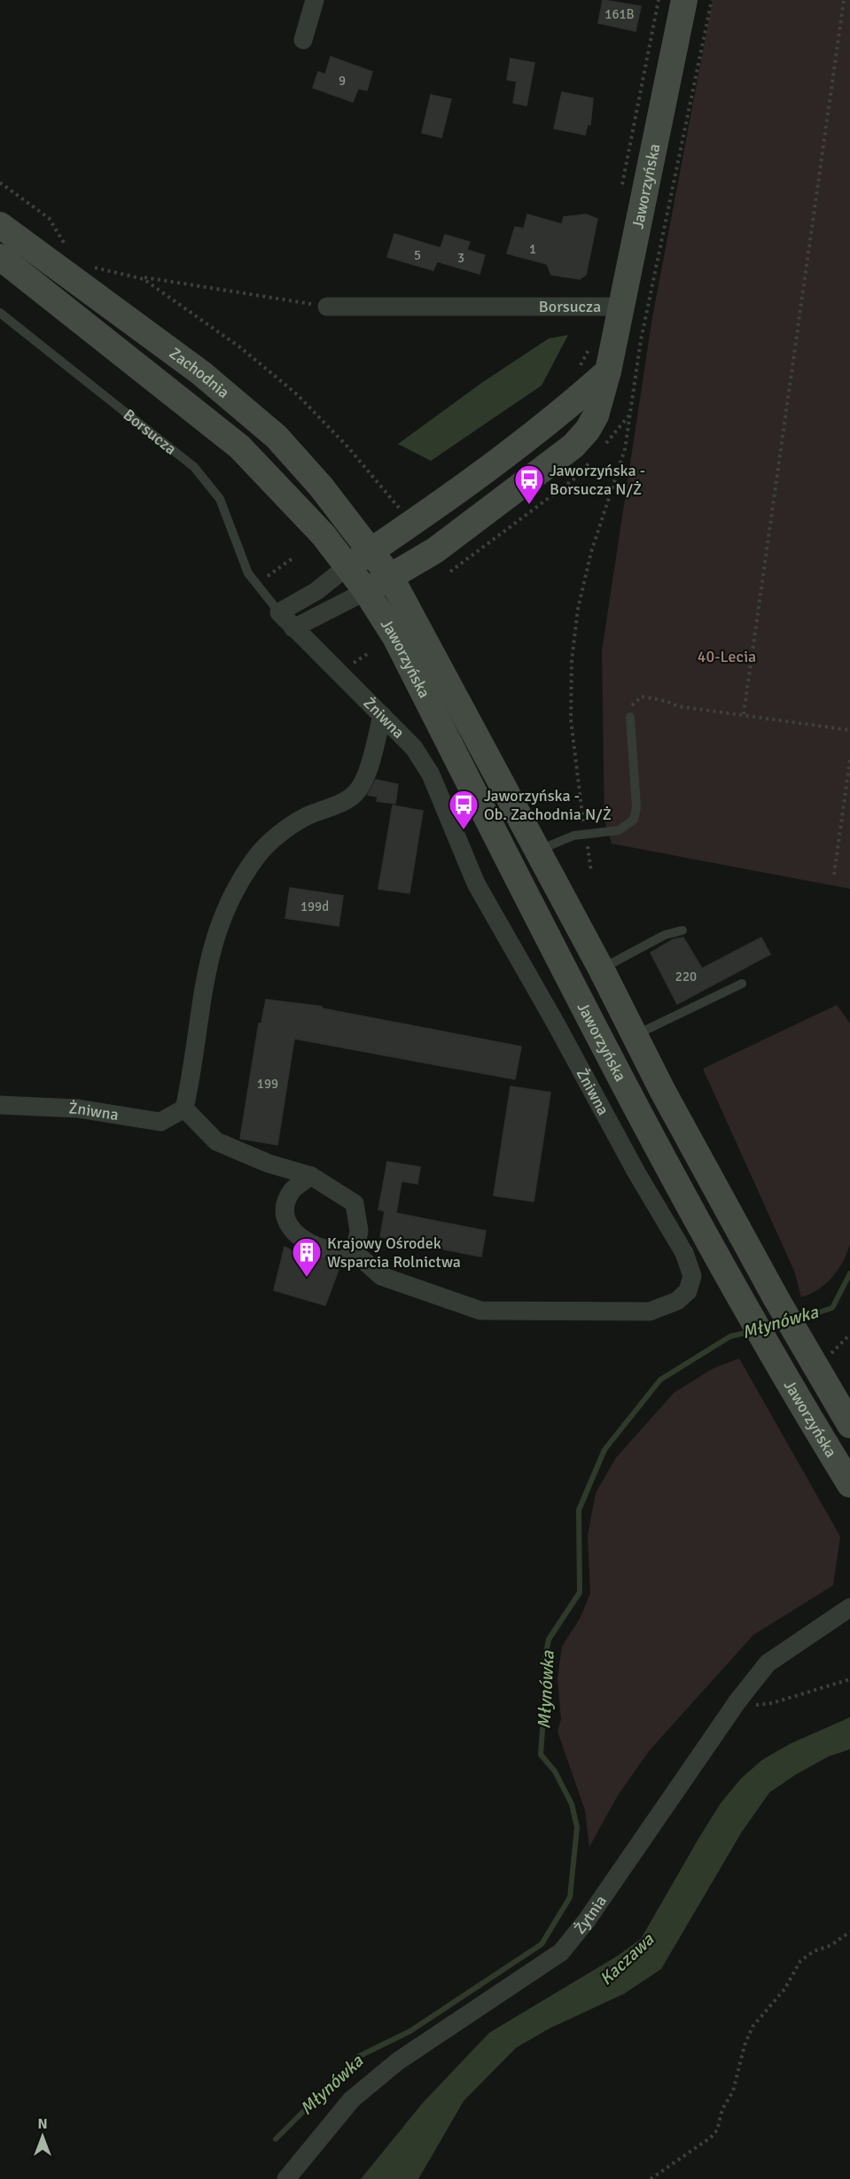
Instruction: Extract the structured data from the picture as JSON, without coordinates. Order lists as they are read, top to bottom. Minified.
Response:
{"streets":{"main road":["Jaworzyńska","Zachodnia"],"street":["Borsucza","Żniwna","Żytnia"]},"crossings":[["Jaworzyńska","Borsucza"],["Jaworzyńska","Zachodnia"],["Borsucza","Żniwna"]],"water":["Młynówka","Kaczawa"],"parks":["40-Lecia"],"places":{"bus stop":["Jaworzyńska - Borsucza N/Ż","Jaworzyńska - Ob. Zachodnia N/Ż"],"building":["Krajowy Ośrodek Wsparcia Rolnictwa"]},"house_numbers":["161B","9","1","5","3","199d","220","199"],"north":"top"}
